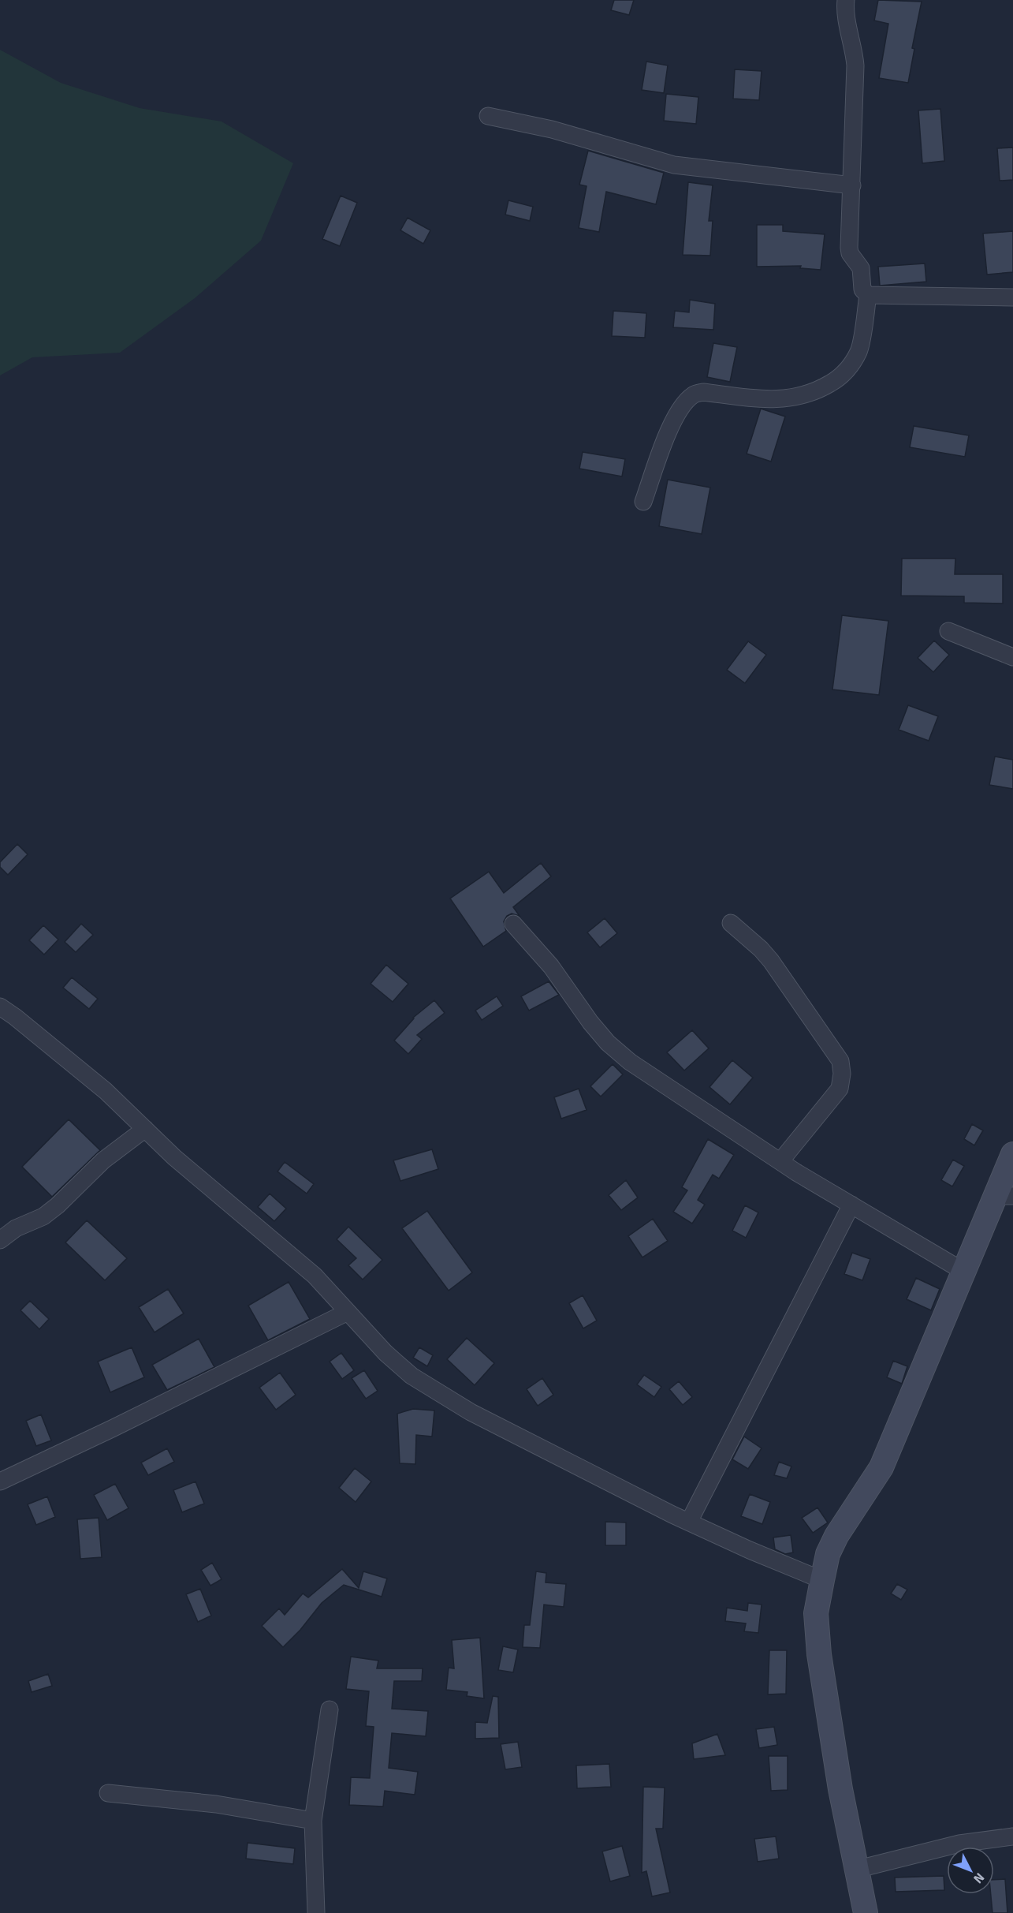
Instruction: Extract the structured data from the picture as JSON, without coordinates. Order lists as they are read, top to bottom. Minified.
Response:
{"north":"bottom right"}
